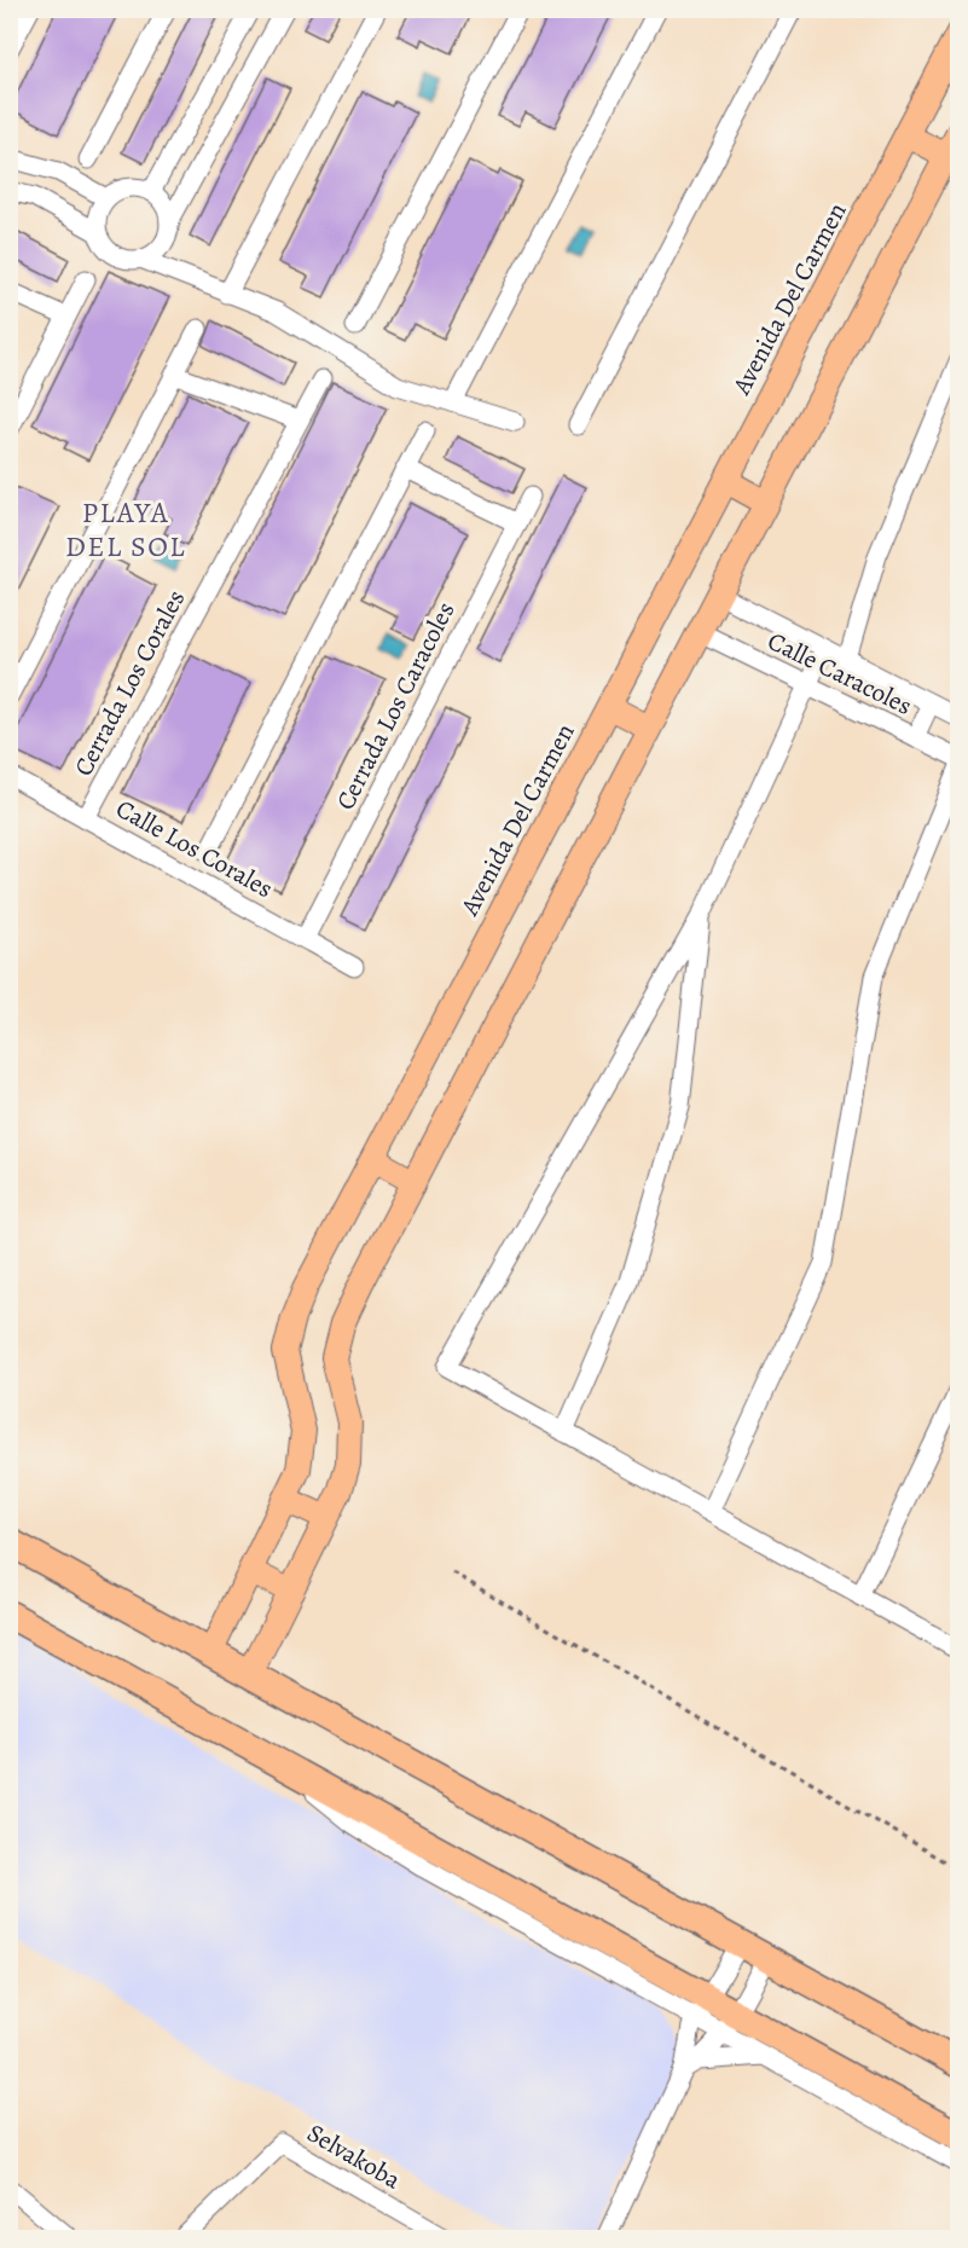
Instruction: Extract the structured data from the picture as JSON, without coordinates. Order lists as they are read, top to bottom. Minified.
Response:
{"streets":{"main road":["Avenida Del Carmen"],"street":["Calle Caracoles","Cerrada Los Corales","Cerrada Los Caracoles","Calle Los Corales","Selvakoba"]},"crossings":[["Cerrada Los Corales","Calle Los Corales"],["Cerrada Los Caracoles","Calle Los Corales"]],"districts":["PLAYA DEL SOL"]}
